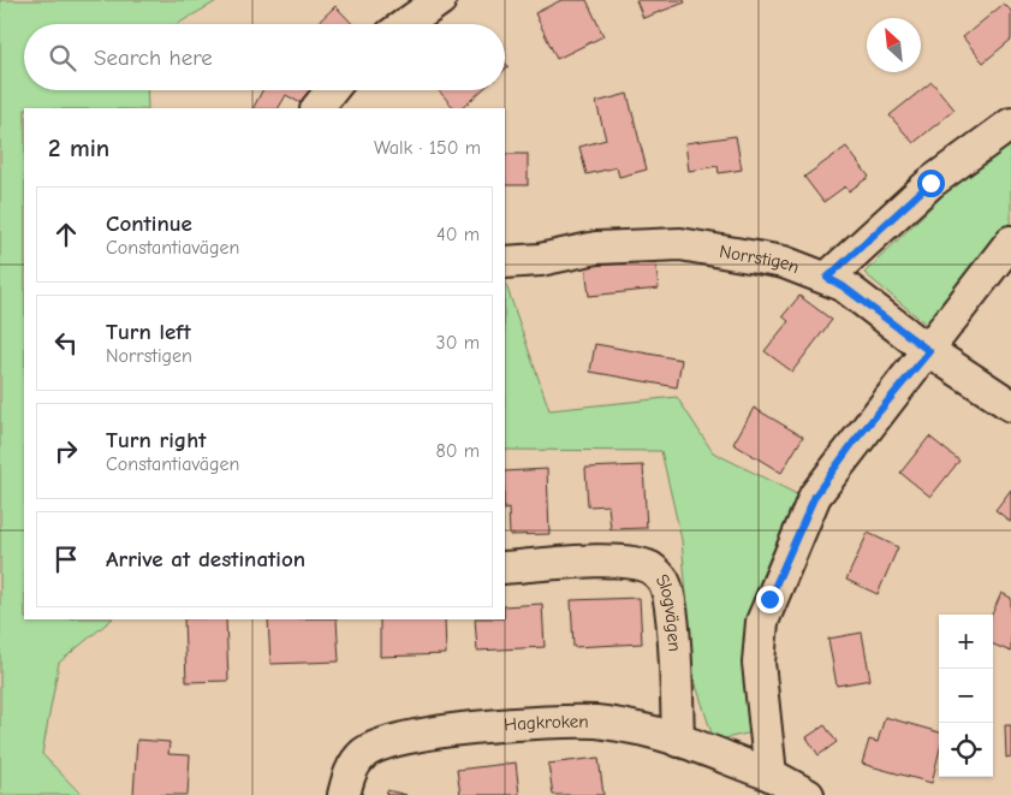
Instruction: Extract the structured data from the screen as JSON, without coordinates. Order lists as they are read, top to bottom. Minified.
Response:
{"streets":{"street":["Norrstigen","Slogvägen","Hagkroken"]},"crossings":[["Slogvägen","Hagkroken"]],"north":"top left","page":{"search":"Search here","heading":["2 min","Walk · 150 m"],"list":[["Continue","Constantiavägen","40 m"],["Turn left","Norrstigen","30 m"],["Turn right","Constantiavägen","80 m"],"Arrive at destination"],"map_buttons":["+","−"]}}
